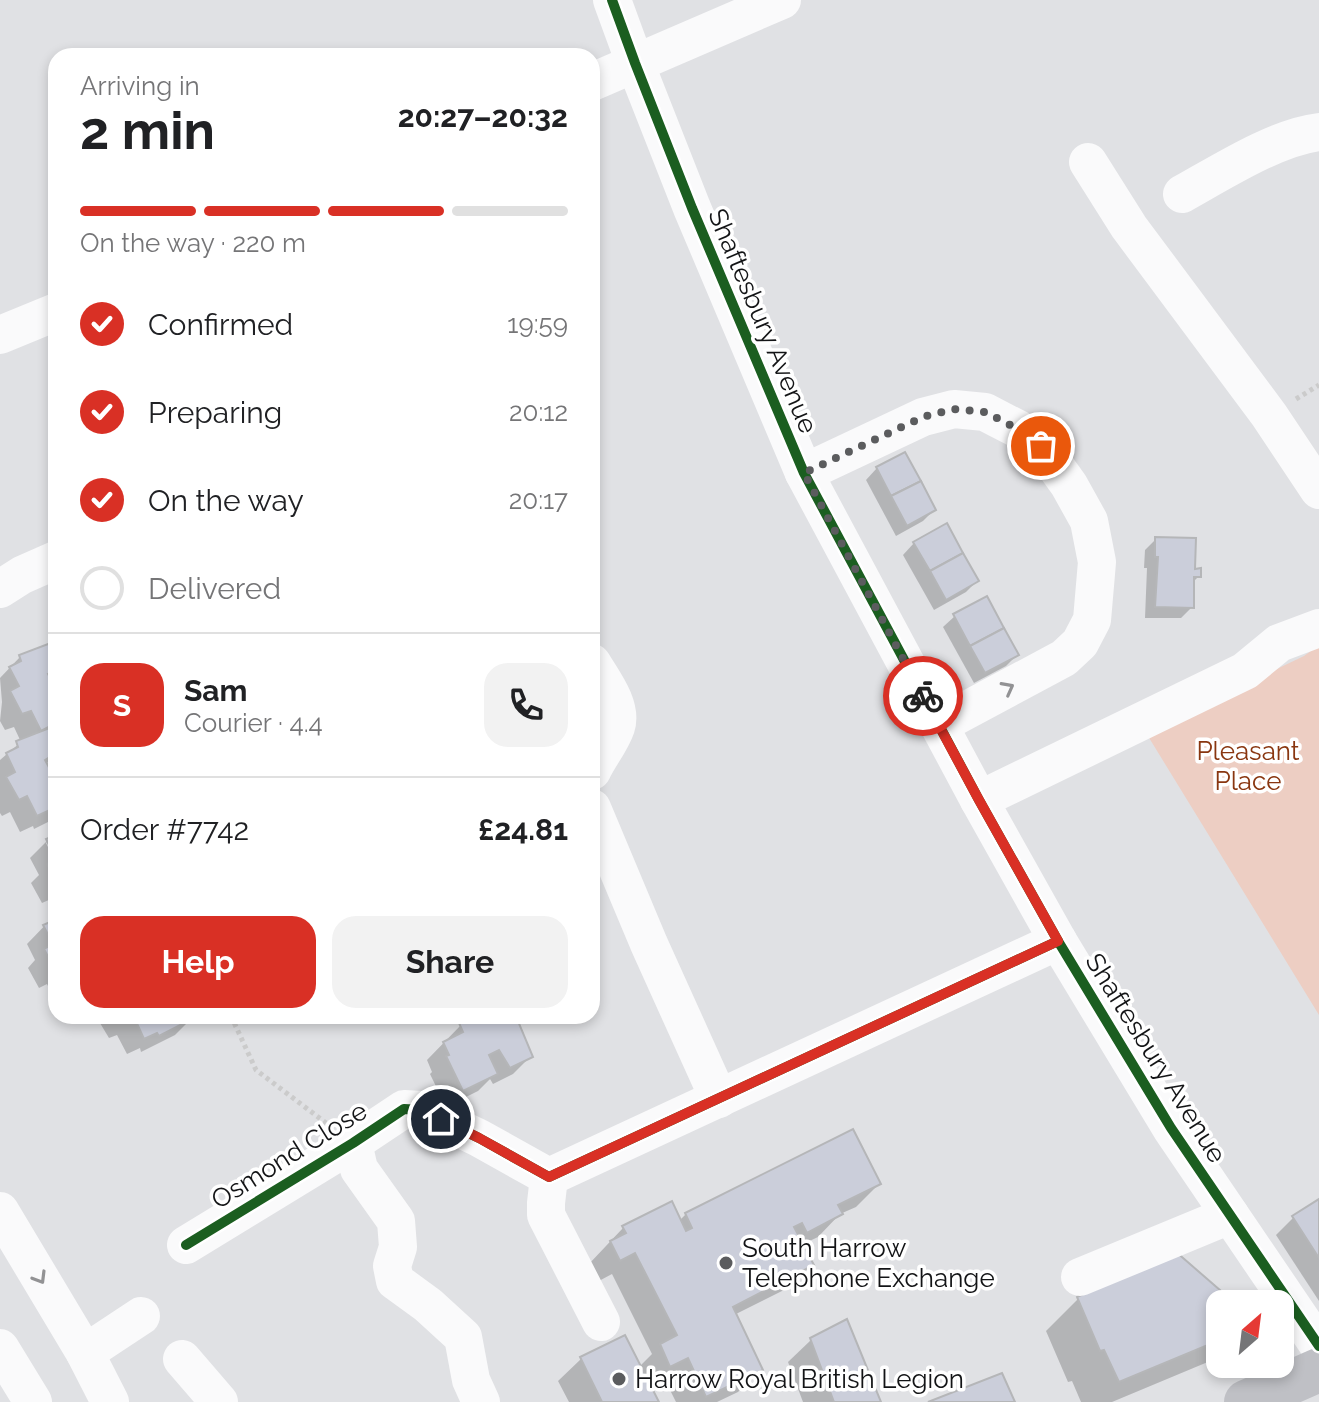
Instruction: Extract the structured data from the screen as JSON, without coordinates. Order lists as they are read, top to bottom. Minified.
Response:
{"streets":{"street":["Shaftesbury Avenue","Osmond Close"]},"parks":["Pleasant Place"],"places":["South Harrow Telephone Exchange","Harrow Royal British Legion"],"north":"top right","page":{"heading":["2 min","Arriving in","20:27–20:32"],"panel":["Sam","Courier · 4.4","Order #7742","£24.81"],"bar":"On the way · 220 m","list":[["Confirmed","19:59"],["Preparing","20:12"],["On the way","20:17"],"Delivered"],"round":"S","buttons":["Help","Share"]}}
